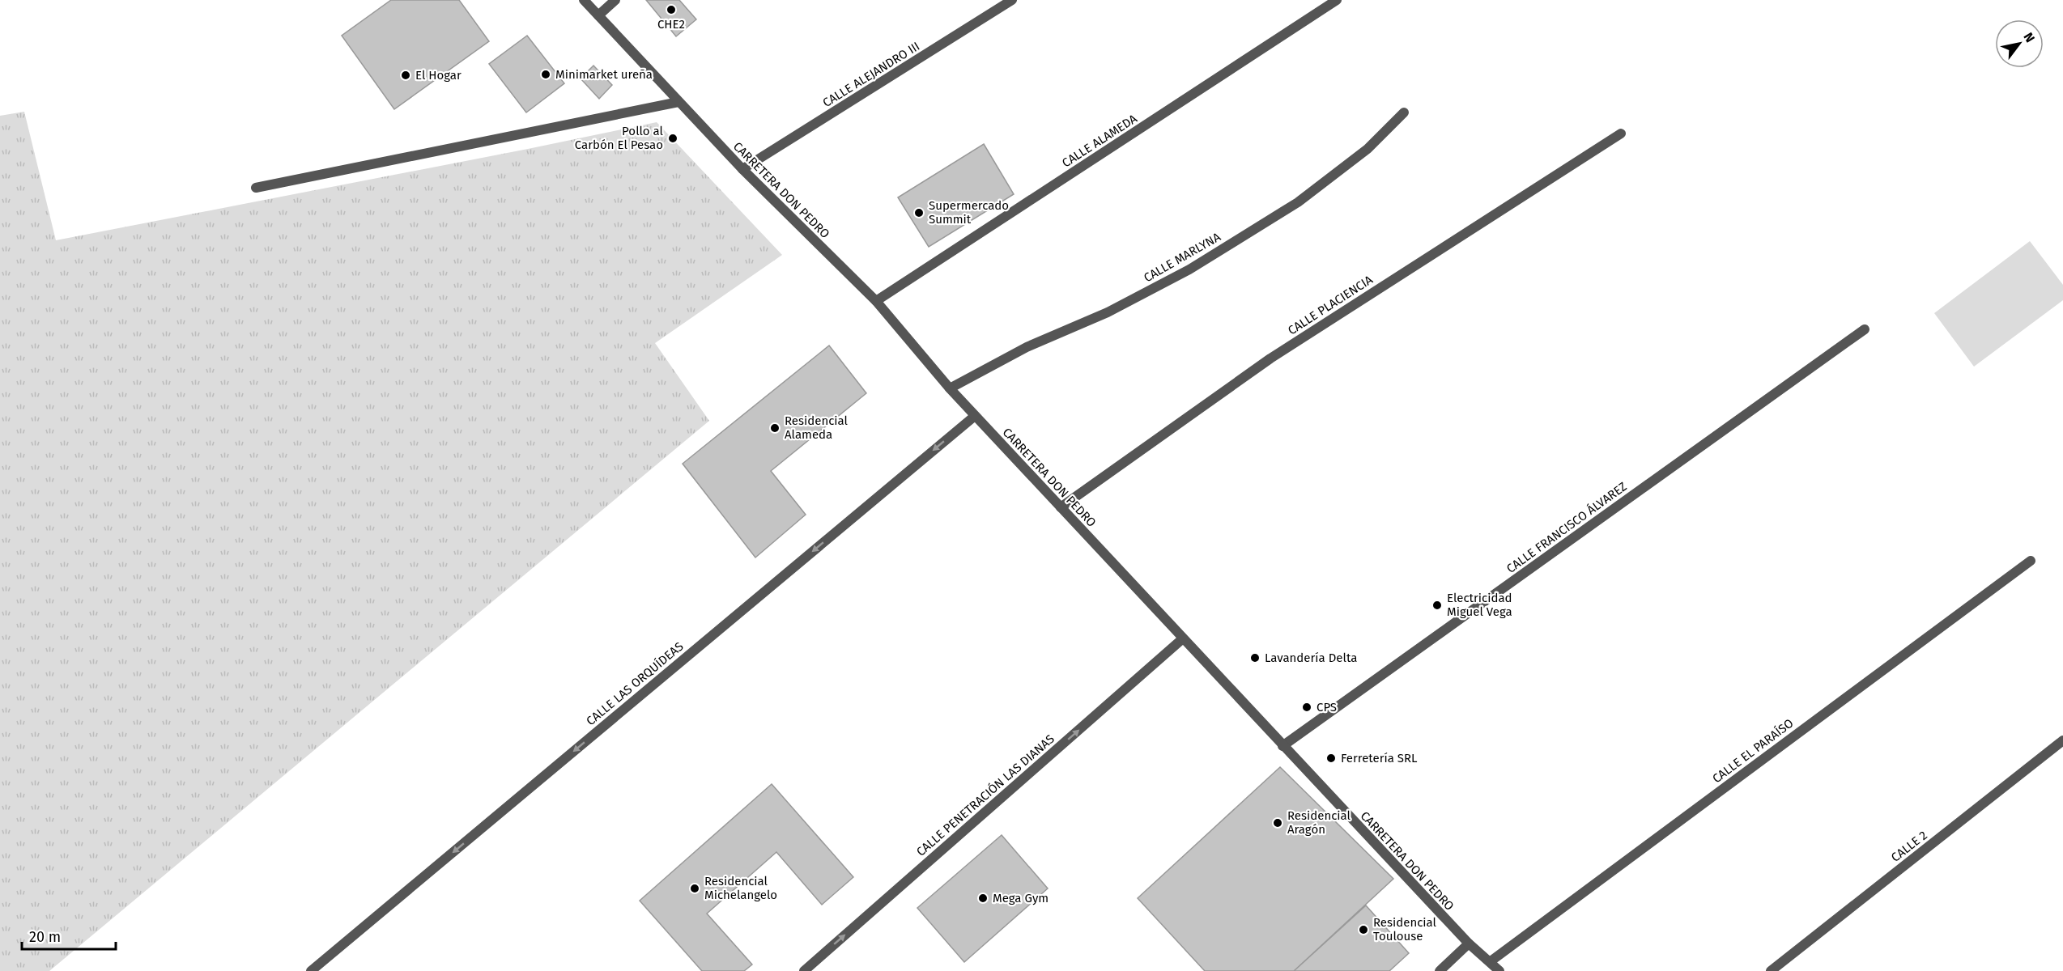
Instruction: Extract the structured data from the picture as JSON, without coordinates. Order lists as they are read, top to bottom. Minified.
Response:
{"streets":{"street":["CALLE ALEJANDRO III","CALLE ALAMEDA","CARRETERA DON PEDRO","CALLE MARLYNA","CALLE PLACIENCIA","CALLE FRANCISCO ÁLVAREZ","CALLE LAS ORQUÍDEAS","CALLE EL PARAÍSO","CALLE PENETRACIÓN LAS DIANAS","CALLE 2"]},"crossings":[["CALLE ALEJANDRO III","CARRETERA DON PEDRO"],["CALLE ALAMEDA","CARRETERA DON PEDRO"],["CARRETERA DON PEDRO","CALLE MARLYNA"],["CARRETERA DON PEDRO","CALLE PLACIENCIA"],["CARRETERA DON PEDRO","CALLE FRANCISCO ÁLVAREZ"],["CARRETERA DON PEDRO","CALLE LAS ORQUÍDEAS"],["CARRETERA DON PEDRO","CALLE EL PARAÍSO"],["CARRETERA DON PEDRO","CALLE PENETRACIÓN LAS DIANAS"]],"one_way":["CALLE LAS ORQUÍDEAS","CALLE PENETRACIÓN LAS DIANAS"],"places":["CHE2","Minimarket ureña","El Hogar","Pollo al Carbón El Pesao","Supermercado Summit","Residencial Alameda","Electricidad Miguel Vega","Lavandería Delta","CPS","Ferretería SRL","Residencial Aragón","Residencial Michelangelo","Mega Gym","Residencial Toulouse"],"scale_bar":"20 m","north":"top right"}
